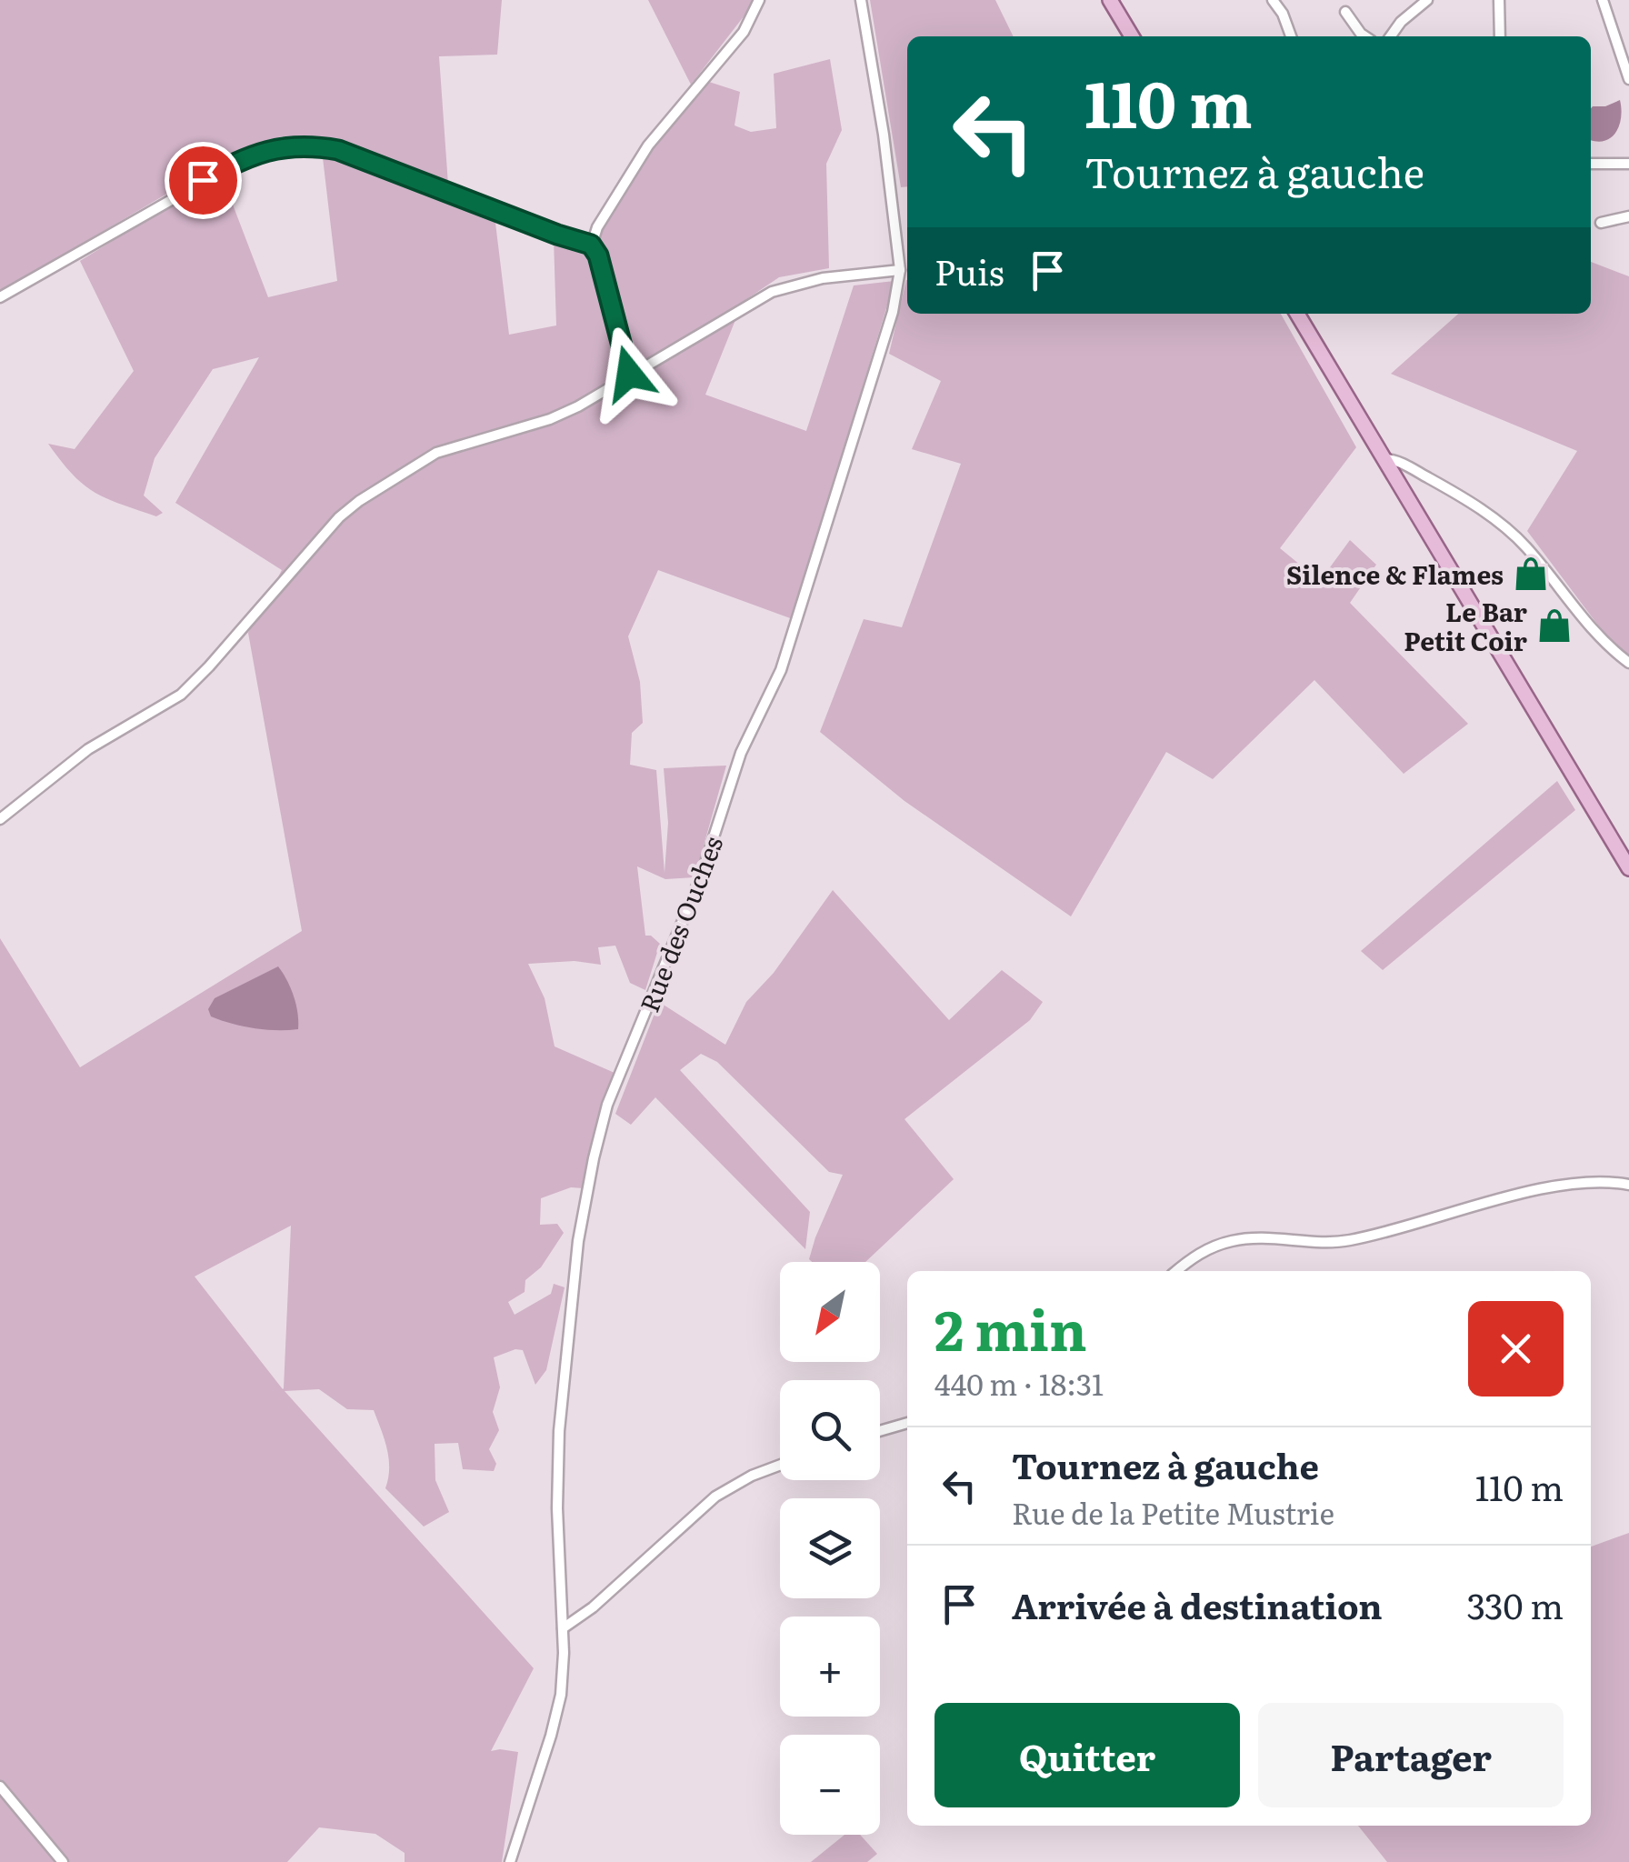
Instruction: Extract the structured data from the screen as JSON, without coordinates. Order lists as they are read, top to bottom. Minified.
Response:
{"streets":{"street":["Rue des Ouches"]},"places":{"shop":["Silence & Flames","Le Bar Petit Coir"]},"north":"bottom left","page":{"turn":["110 m","Tournez à gauche"],"then":"Puis","map_buttons":["+","−"],"heading":["2 min","440 m · 18:31"],"list":[{"name":"Tournez à gauche","note":"Rue de la Petite Mustrie","value":"110 m"},{"name":"Arrivée à destination","value":"330 m"}],"buttons":["Quitter","Partager"]}}
